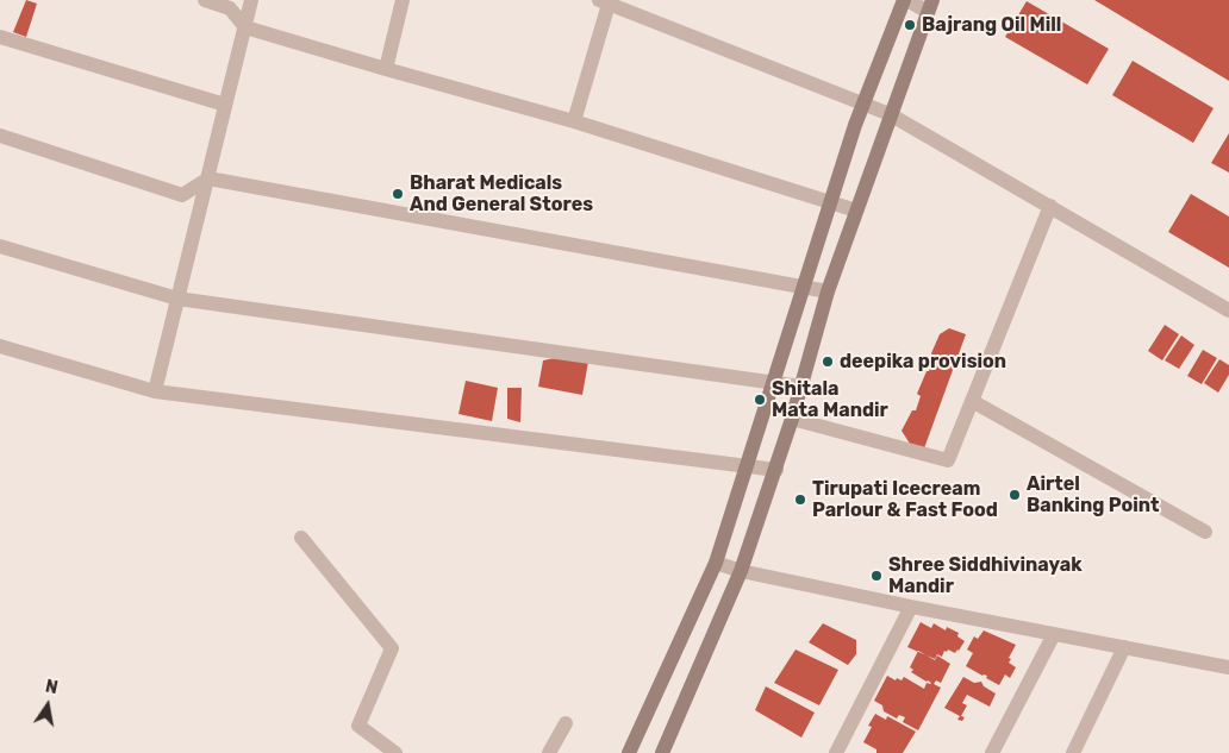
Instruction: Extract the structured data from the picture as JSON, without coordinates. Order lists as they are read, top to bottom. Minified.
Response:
{"places":["Bajrang Oil Mill","Bharat Medicals And General Stores","deepika provision","Shitala Mata Mandir","Airtel Banking Point","Tirupati Icecream Parlour & Fast Food","Shree Siddhivinayak Mandir"],"north":"top"}
